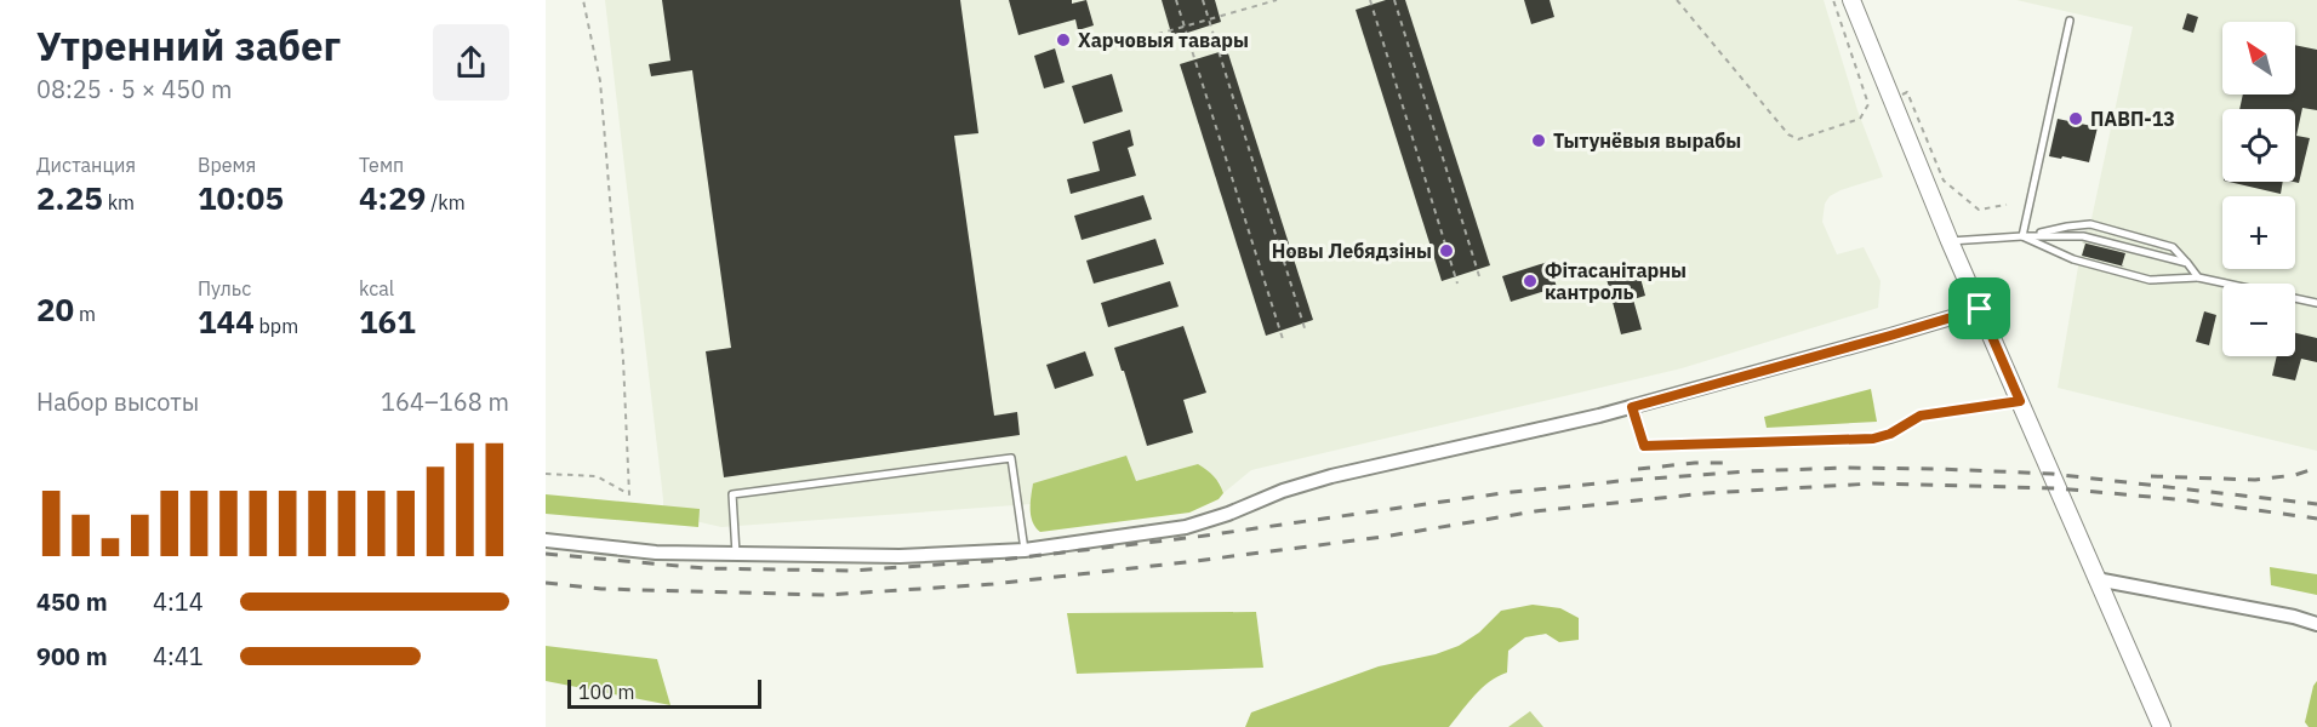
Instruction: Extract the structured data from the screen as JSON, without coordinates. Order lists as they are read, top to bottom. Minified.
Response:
{"places":["Харчовыя тавары","ПАВП-13","Тытунёвыя вырабы","Новы Лебядзіны","Фітасанітарны кантроль"],"scale_bar":"100 m","north":"top left","page":{"heading":["Утренний забег","08:25 · 5 × 450 m"],"map_buttons":["+","−"],"stats":[["Дистанция","2.25 km"],["Время","10:05"],["Темп","4:29 /km"],["20 m"],["Пульс","144 bpm"],["kcal","161"]],"chart":["Набор высоты","164–168 m"],"list":[{"name":"450 m","note":"4:14"},{"name":"900 m","note":"4:41"}],"scale":"100 m"}}
